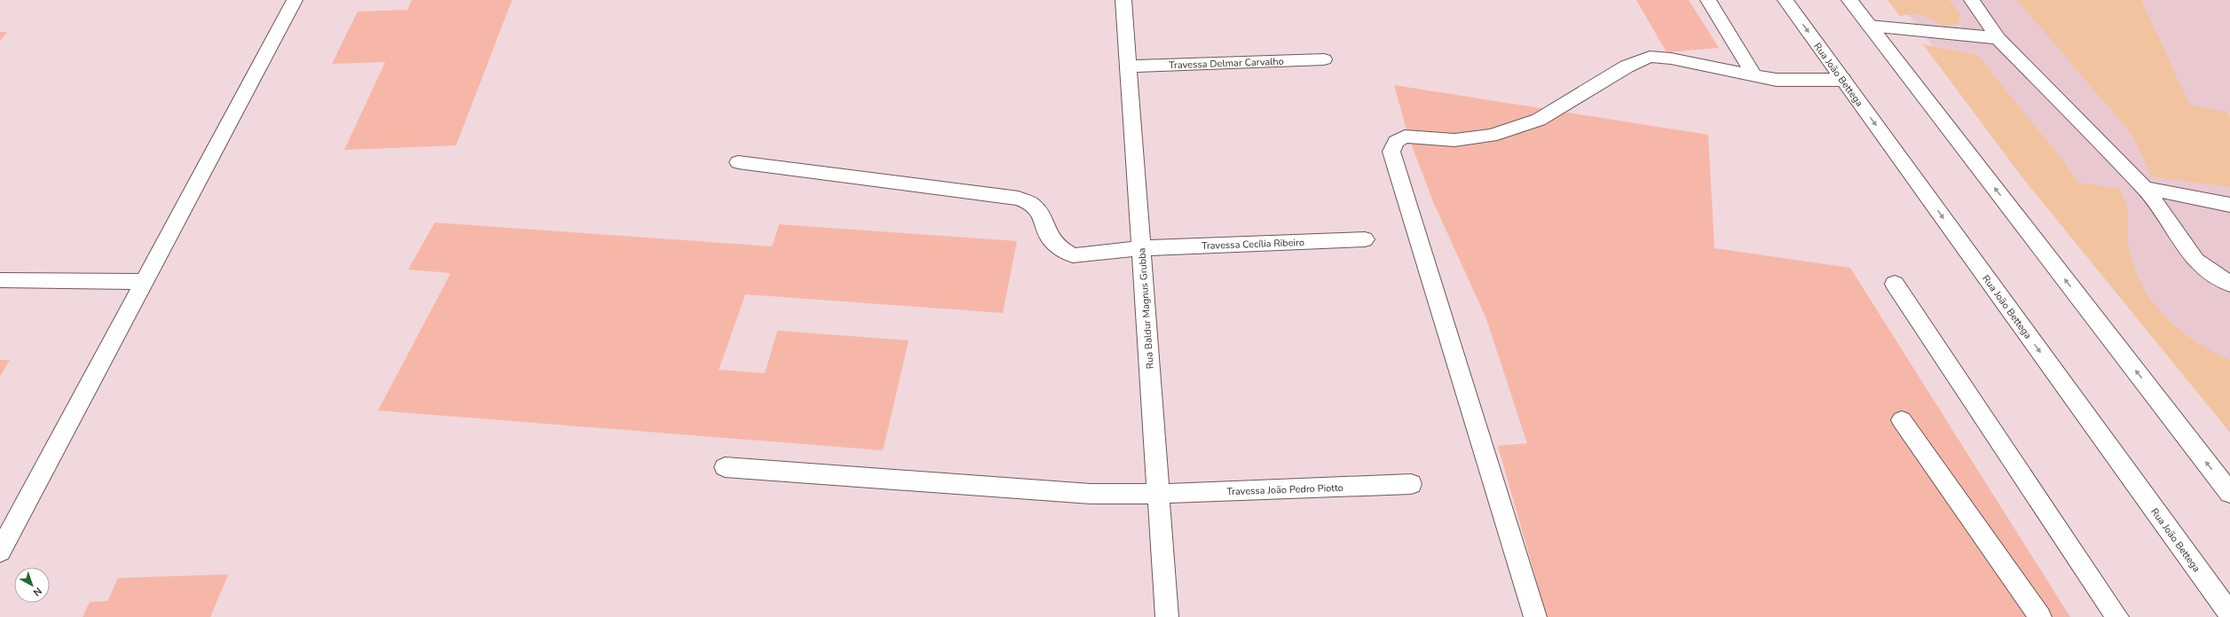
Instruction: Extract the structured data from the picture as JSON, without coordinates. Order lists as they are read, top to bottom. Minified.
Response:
{"streets":{"street":["Travessa Delmar Carvalho","Rua João Bettega","Travessa Cecília Ribeiro","Rua Baldur Magnus Grubba","Travessa João Pedro Piotto"]},"crossings":[["Travessa Delmar Carvalho","Rua Baldur Magnus Grubba"],["Travessa Cecília Ribeiro","Rua Baldur Magnus Grubba"],["Rua Baldur Magnus Grubba","Travessa João Pedro Piotto"]],"north":"bottom right"}
